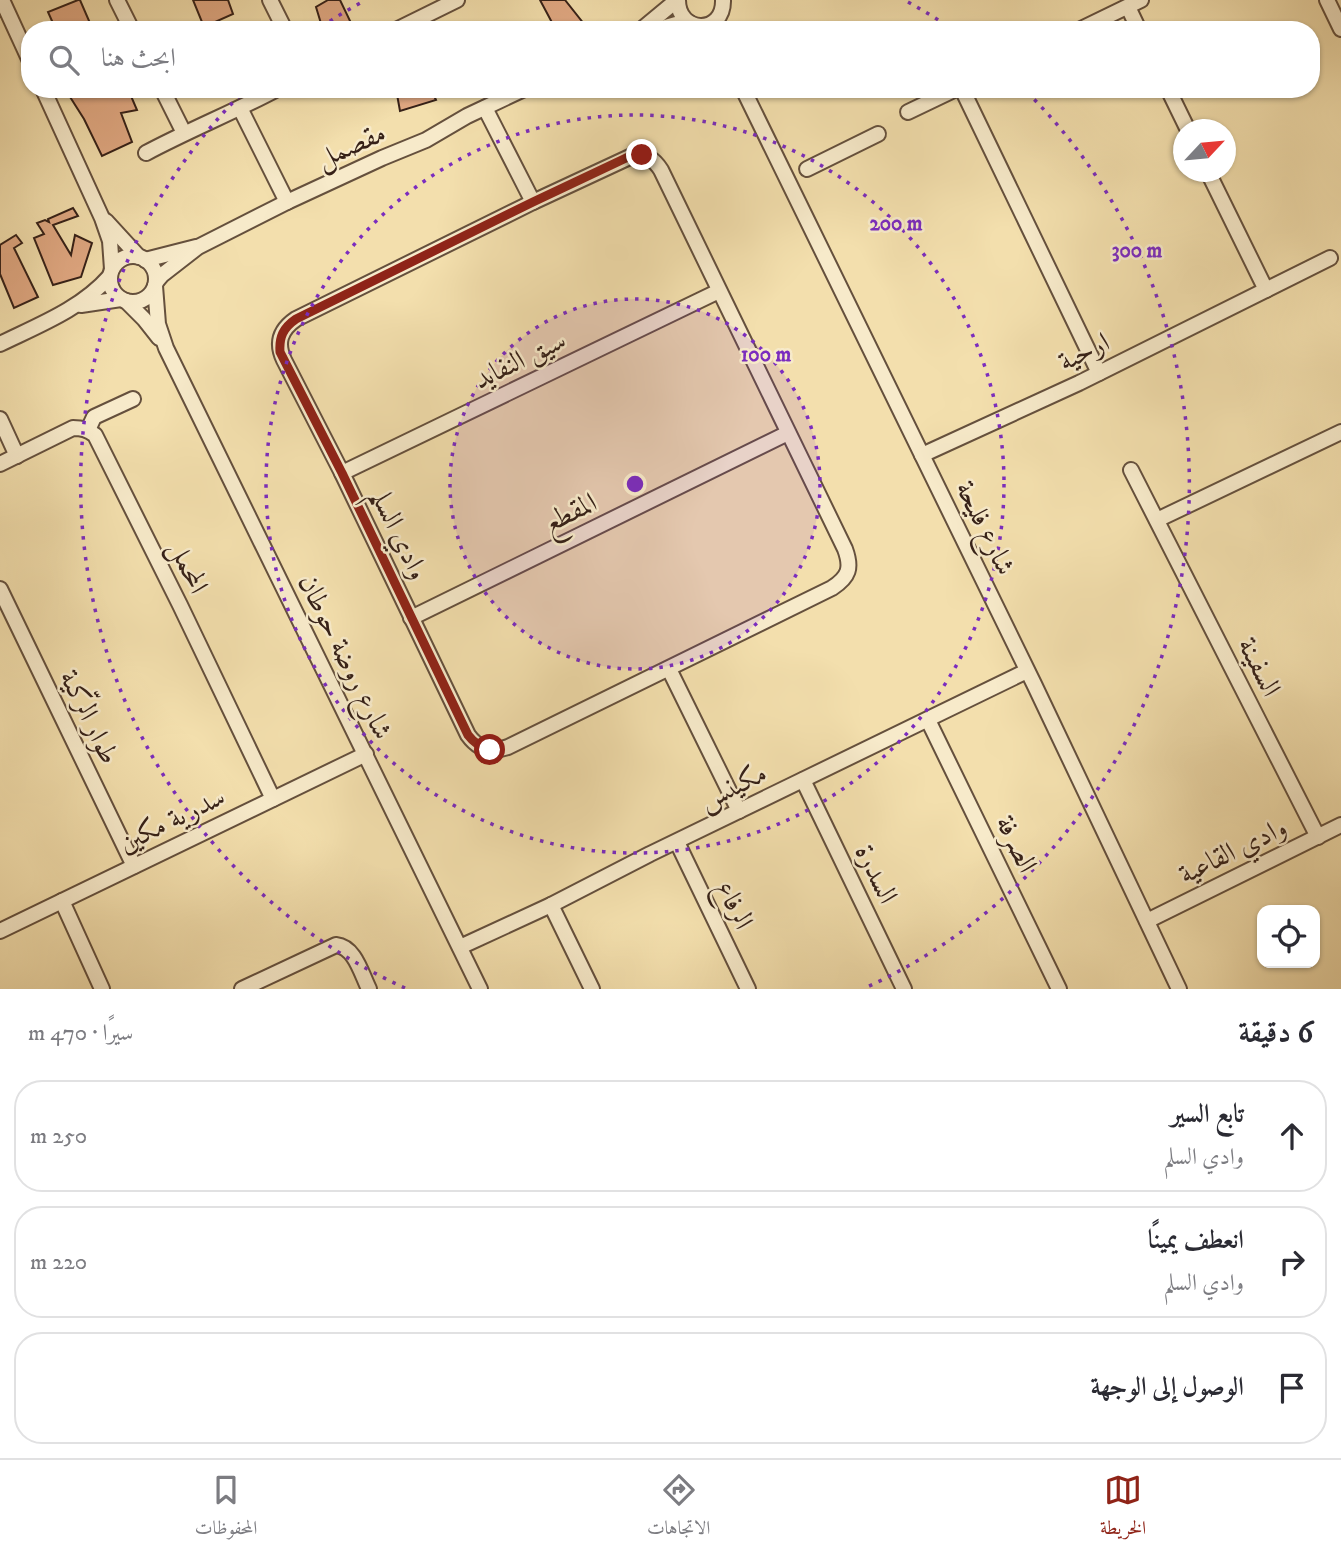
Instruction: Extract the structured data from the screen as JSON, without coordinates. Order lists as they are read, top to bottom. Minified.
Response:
{"streets":{"street":["مقصمل","ارحية","سيق النفايد","المقطع","شارع فليحة","وادي السلم","المحمل","شارع روضة حوطان","السفينة","طوار الرّكية","مكينس","سدرية مكين","الصرفة","وادي القاعية","السدرة","الرفاع"]},"crossings":[["مقصمل","شارع روضة حوطان"],["ارحية","شارع فليحة"],["سيق النفايد","وادي السلم"],["المقطع","وادي السلم"],["شارع فليحة","مكينس"],["شارع فليحة","وادي القاعية"],["المحمل","سدرية مكين"],["شارع روضة حوطان","مكينس"],["شارع روضة حوطان","سدرية مكين"],["السفينة","وادي القاعية"],["طوار الرّكية","سدرية مكين"],["مكينس","الصرفة"],["مكينس","السدرة"],["مكينس","الرفاع"]],"north":"top right","page":{"search":"ابحث هنا","heading":["6 دقيقة","سيرًا · 470 m"],"list":[["تابع السير","وادي السلم","250 m"],["انعطف يمينًا","وادي السلم","220 m"],"الوصول إلى الوجهة"],"nav":["الخريطة","الاتجاهات","المحفوظات"]},"rings":["200 m","300 m","100 m"]}
